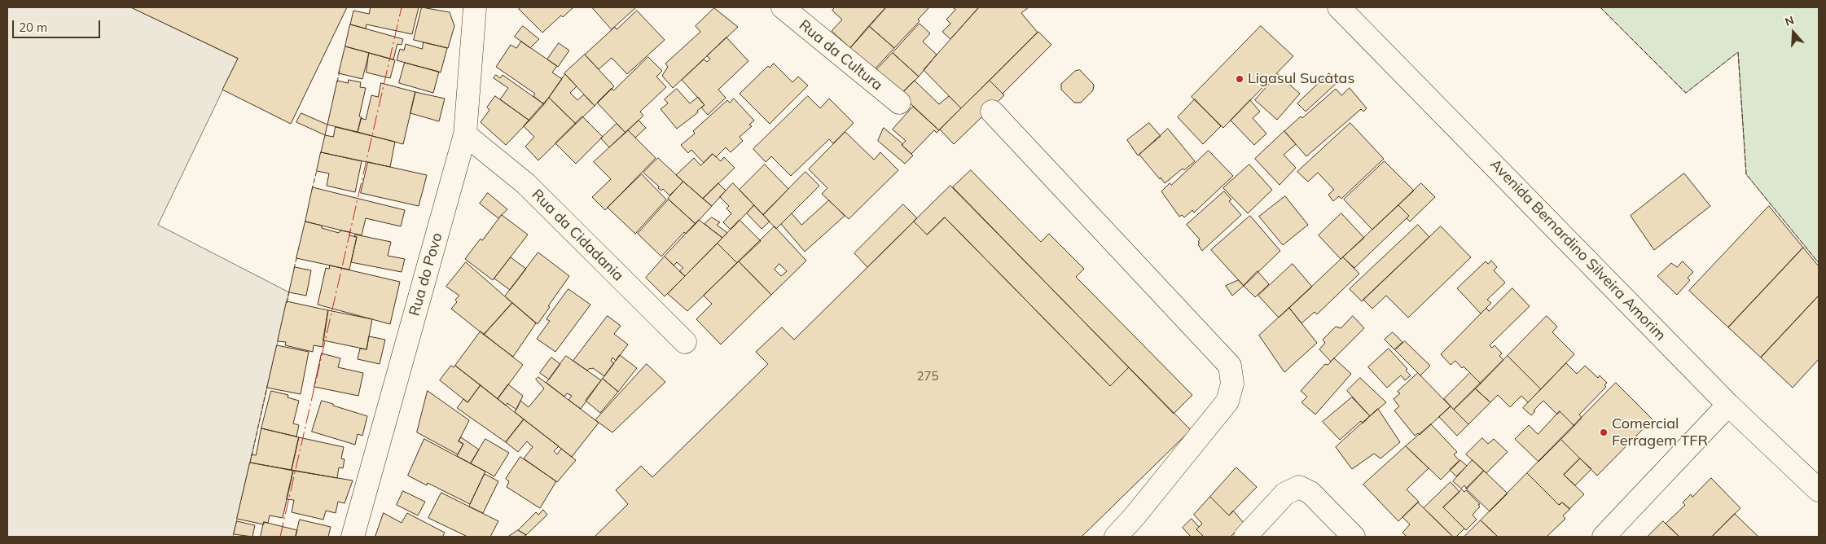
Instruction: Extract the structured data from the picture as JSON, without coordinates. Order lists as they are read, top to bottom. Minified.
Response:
{"streets":{"street":["Rua da Cultura","Rua da Cidadania","Avenida Bernardino Silveira Amorim","Rua do Povo"]},"crossings":[["Rua da Cidadania","Rua do Povo"]],"places":["Ligasul Sucatas","Comercial Ferragem TFR"],"house_numbers":["275"],"scale_bar":"20 m","north":"top"}
